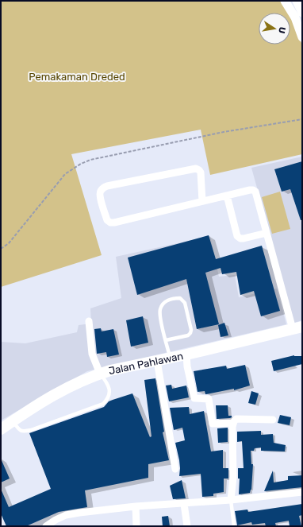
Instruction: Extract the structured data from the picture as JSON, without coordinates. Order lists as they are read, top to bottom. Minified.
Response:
{"streets":{"main road":["Jalan Pahlawan"]},"parks":["Pemakaman Dreded"],"north":"right"}
